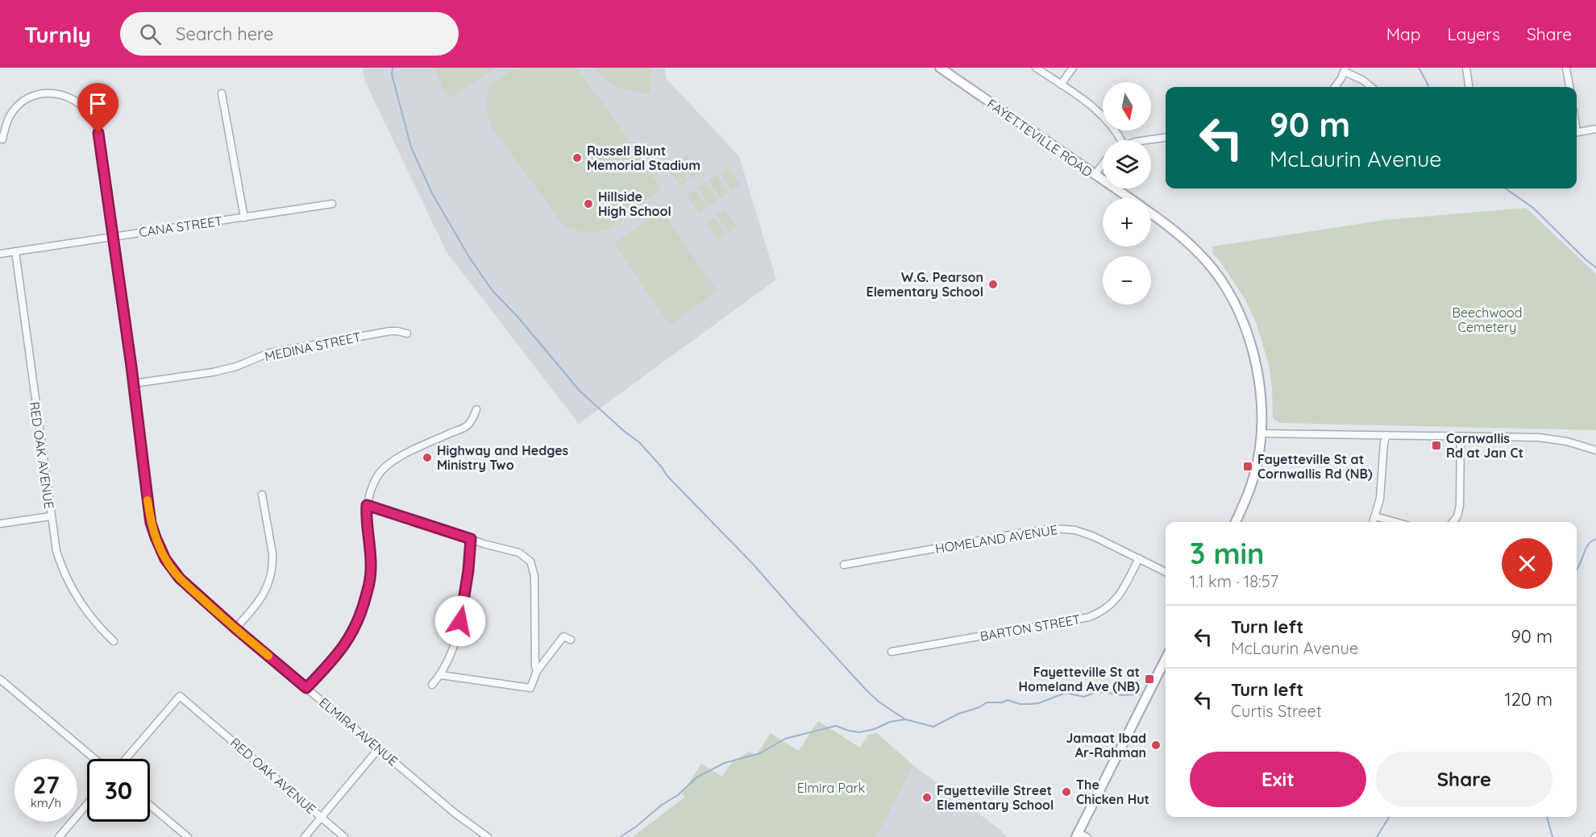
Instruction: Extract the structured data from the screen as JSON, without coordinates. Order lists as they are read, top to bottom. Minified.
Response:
{"streets":{"main road":["FAYETTEVILLE ROAD"],"street":["CANA STREET","MEDINA STREET","RED OAK AVENUE","HOMELAND AVENUE","BARTON STREET","ELMIRA AVENUE"]},"crossings":[["CANA STREET","RED OAK AVENUE"],["CANA STREET","ELMIRA AVENUE"],["MEDINA STREET","ELMIRA AVENUE"],["HOMELAND AVENUE","BARTON STREET"]],"parks":["Beechwood Cemetery","Elmira Park"],"places":{"other":["Russell Blunt Memorial Stadium","Hillside High School","W.G. Pearson Elementary School","Highway and Hedges Ministry Two","Jamaat Ibad Ar-Rahman","The Chicken Hut","Fayetteville Street Elementary School"],"transit":["Cornwallis Rd at Jan Ct","Fayetteville St at Cornwallis Rd (NB)","Fayetteville St at Homeland Ave (NB)"]},"north":"bottom","page":{"header":"Turnly","search":"Search here","nav":["Map","Layers","Share"],"map_buttons":["+","−"],"turn":["90 m","McLaurin Avenue"],"heading":["3 min","1.1 km · 18:57"],"list":[{"name":"Turn left","note":"McLaurin Avenue","value":"90 m"},{"name":"Turn left","note":"Curtis Street","value":"120 m"}],"buttons":["Exit","Share"],"speed":"27 km/h","limit":"30"}}
